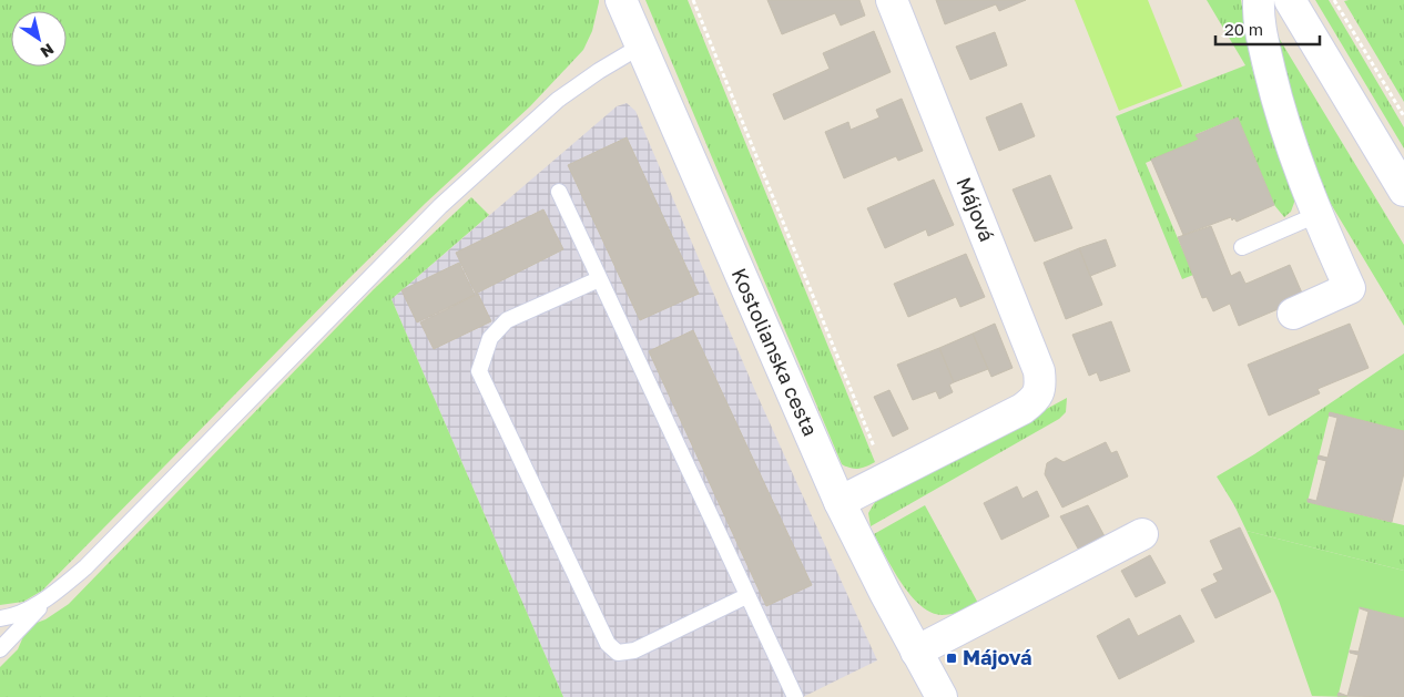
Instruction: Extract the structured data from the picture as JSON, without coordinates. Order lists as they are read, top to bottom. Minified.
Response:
{"streets":{"street":["Májová","Kostolianska cesta"]},"crossings":[["Májová","Kostolianska cesta"]],"places":{"transit":["Májová"]},"scale_bar":"20 m","north":"bottom right"}
